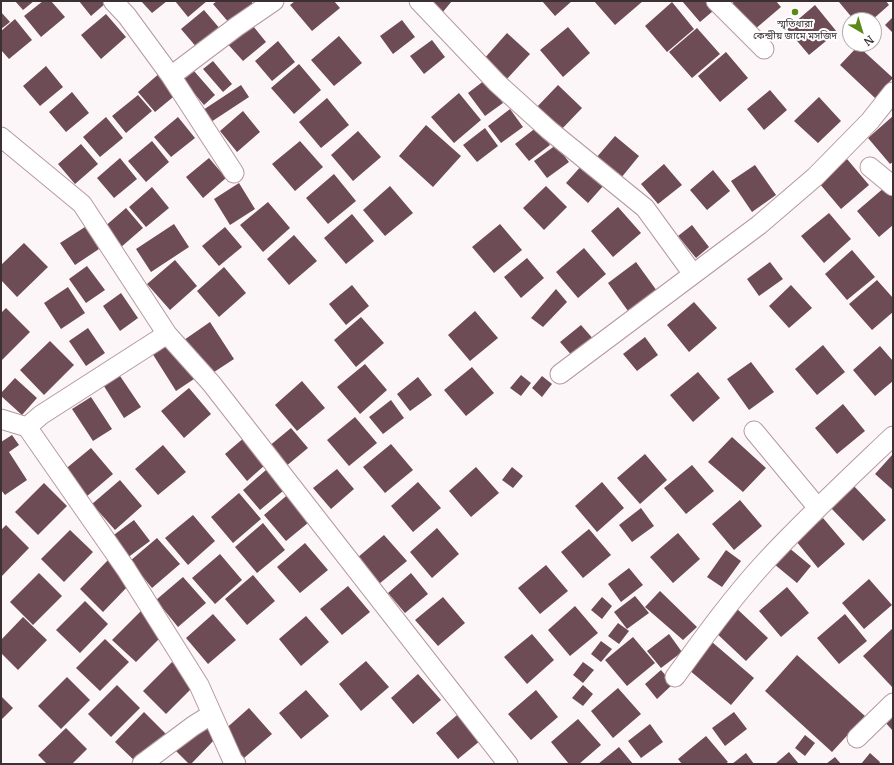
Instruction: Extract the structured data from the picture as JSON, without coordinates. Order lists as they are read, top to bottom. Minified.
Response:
{"places":["স্মৃতিধারা কেন্দ্রীয় জামে মসজিদ"],"north":"bottom right"}
